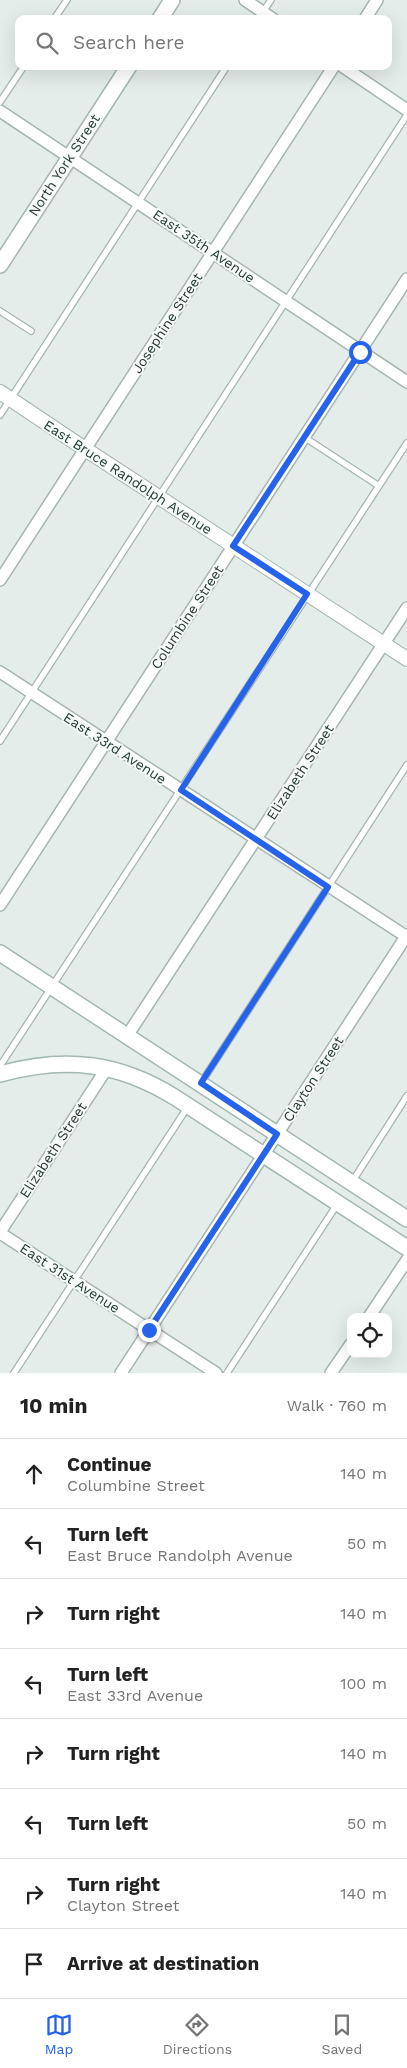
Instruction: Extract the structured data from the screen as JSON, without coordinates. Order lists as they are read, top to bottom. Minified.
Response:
{"streets":{"main road":["North York Street"],"street":["East 35th Avenue","Josephine Street","East Bruce Randolph Avenue","Columbine Street","East 33rd Avenue","Elizabeth Street","Clayton Street","East 31st Avenue"]},"crossings":[["North York Street","East 35th Avenue"],["East 35th Avenue","Josephine Street"],["East 35th Avenue","Columbine Street"],["Josephine Street","East Bruce Randolph Avenue"],["East Bruce Randolph Avenue","Columbine Street"],["East Bruce Randolph Avenue","Elizabeth Street"],["Columbine Street","East 33rd Avenue"],["East 33rd Avenue","Elizabeth Street"],["East 33rd Avenue","Clayton Street"],["Elizabeth Street","East 31st Avenue"],["Clayton Street","East 31st Avenue"]],"page":{"search":"Search here","heading":["10 min","Walk · 760 m"],"list":[["Continue","Columbine Street","140 m"],["Turn left","East Bruce Randolph Avenue","50 m"],["Turn right","140 m"],["Turn left","East 33rd Avenue","100 m"],["Turn right","140 m"],["Turn left","50 m"],["Turn right","Clayton Street","140 m"],"Arrive at destination"],"nav":["Map","Directions","Saved"]}}
